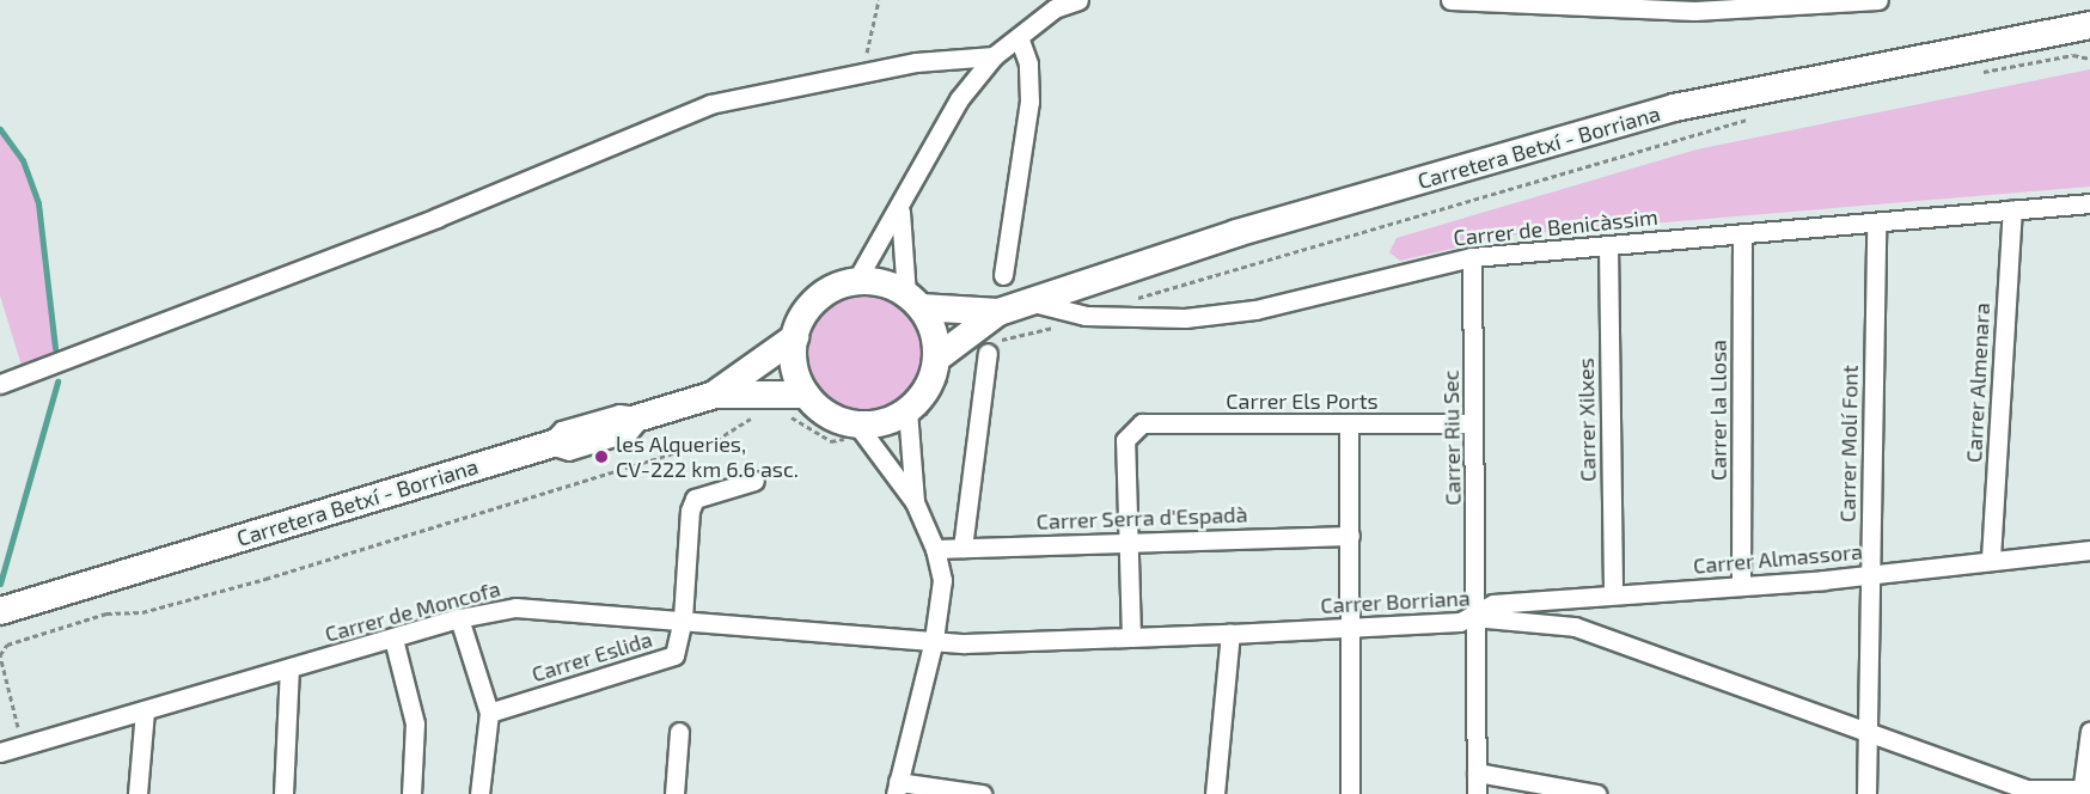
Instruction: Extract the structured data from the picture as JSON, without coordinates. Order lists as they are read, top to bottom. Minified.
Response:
{"streets":{"main road":["Carretera Betxí - Borriana"],"street":["Carrer de Benicàssim","Carrer Almenara","Carrer Els Ports","Carrer la Llosa","Carrer Xilxes","Carrer Riu Sec","Carrer Molí Font","Carrer Serra d'Espadà","Carrer Almassora","Carrer Borriana","Carrer de Moncofa","Carrer Eslida"]},"crossings":[["Carretera Betxí - Borriana","Carrer de Benicàssim"],["Carrer de Benicàssim","Carrer Almenara"],["Carrer de Benicàssim","Carrer la Llosa"],["Carrer de Benicàssim","Carrer Xilxes"],["Carrer de Benicàssim","Carrer Riu Sec"],["Carrer de Benicàssim","Carrer Molí Font"],["Carrer Almenara","Carrer Almassora"],["Carrer Els Ports","Carrer Riu Sec"],["Carrer Els Ports","Carrer Serra d'Espadà"],["Carrer la Llosa","Carrer Almassora"],["Carrer Xilxes","Carrer Almassora"],["Carrer Riu Sec","Carrer Almassora"],["Carrer Riu Sec","Carrer Borriana"],["Carrer Molí Font","Carrer Almassora"],["Carrer Molí Font","Carrer Borriana"],["Carrer Almassora","Carrer Borriana"],["Carrer Borriana","Carrer de Moncofa"],["Carrer de Moncofa","Carrer Eslida"]],"places":["les Alqueries, CV-222 km 6.6 asc."]}
